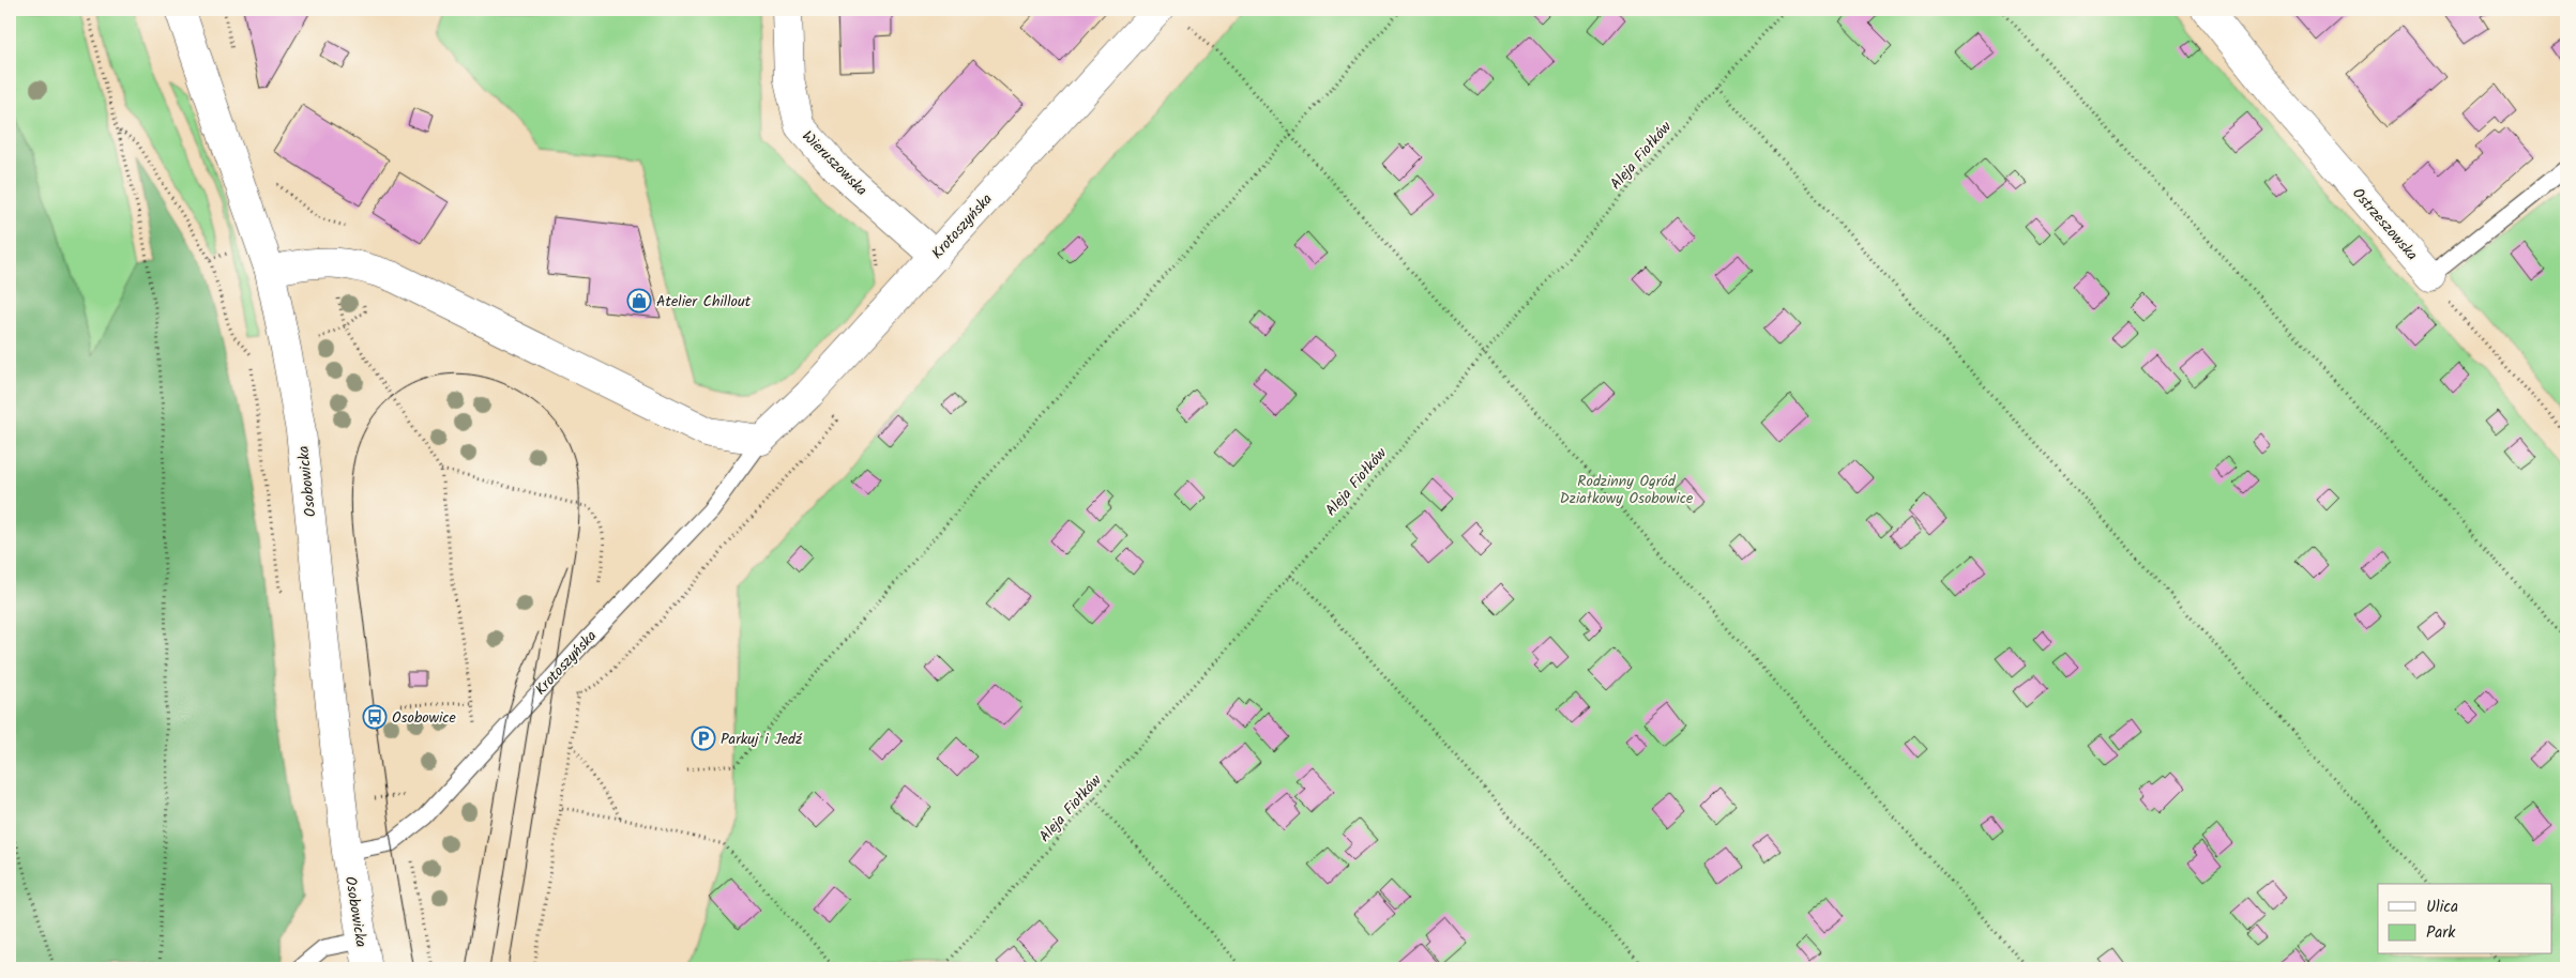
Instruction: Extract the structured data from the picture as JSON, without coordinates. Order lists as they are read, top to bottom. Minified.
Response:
{"streets":{"street":["Wieruszowska","Ostrzeszowska","Krotoszyńska","Osobowicka"],"path":["Aleja Fiołków"]},"crossings":[["Wieruszowska","Krotoszyńska"],["Krotoszyńska","Osobowicka"]],"parks":["Rodzinny Ogród Działkowy Osobowice"],"places":{"shop":["Atelier Chillout"],"bus stop":["Osobowice"],"parking":["Parkuj i Jedź"]},"legend":["Ulica","Park"]}
